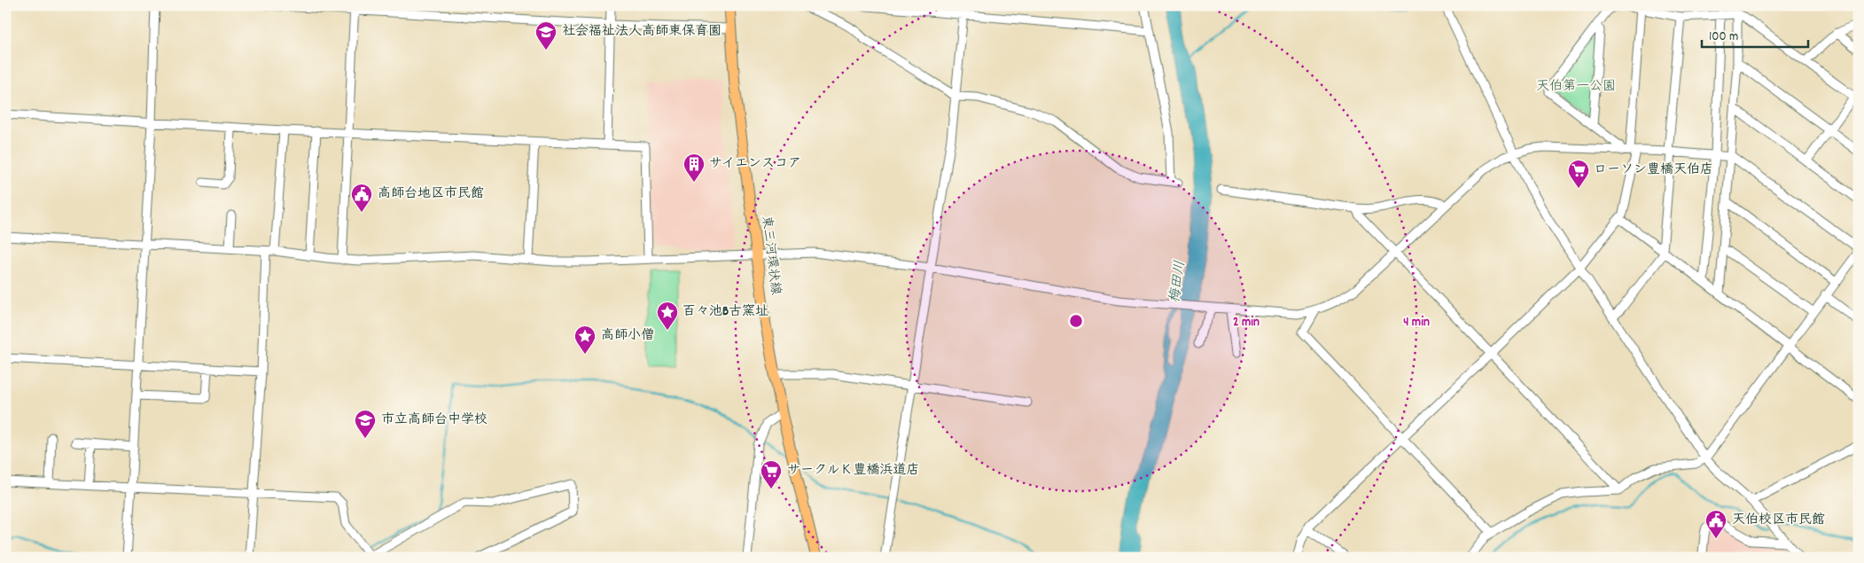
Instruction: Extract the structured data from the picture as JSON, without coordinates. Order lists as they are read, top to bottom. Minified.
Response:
{"streets":{"main road":["東三河環状線"]},"water":["梅田川"],"parks":["天伯第一公園"],"places":{"school or university":["社会福祉法人高師東保育園","市立高師台中学校"],"building":["サイエンスコア"],"supermarket":["ローソン豊橋天伯店","サークルＫ豊橋浜道店"],"public building":["高師台地区市民館","天伯校区市民館"],"place":["百々池B古窯址","高師小僧"]},"scale_bar":"100 m","rings":["2 min","4 min"]}
